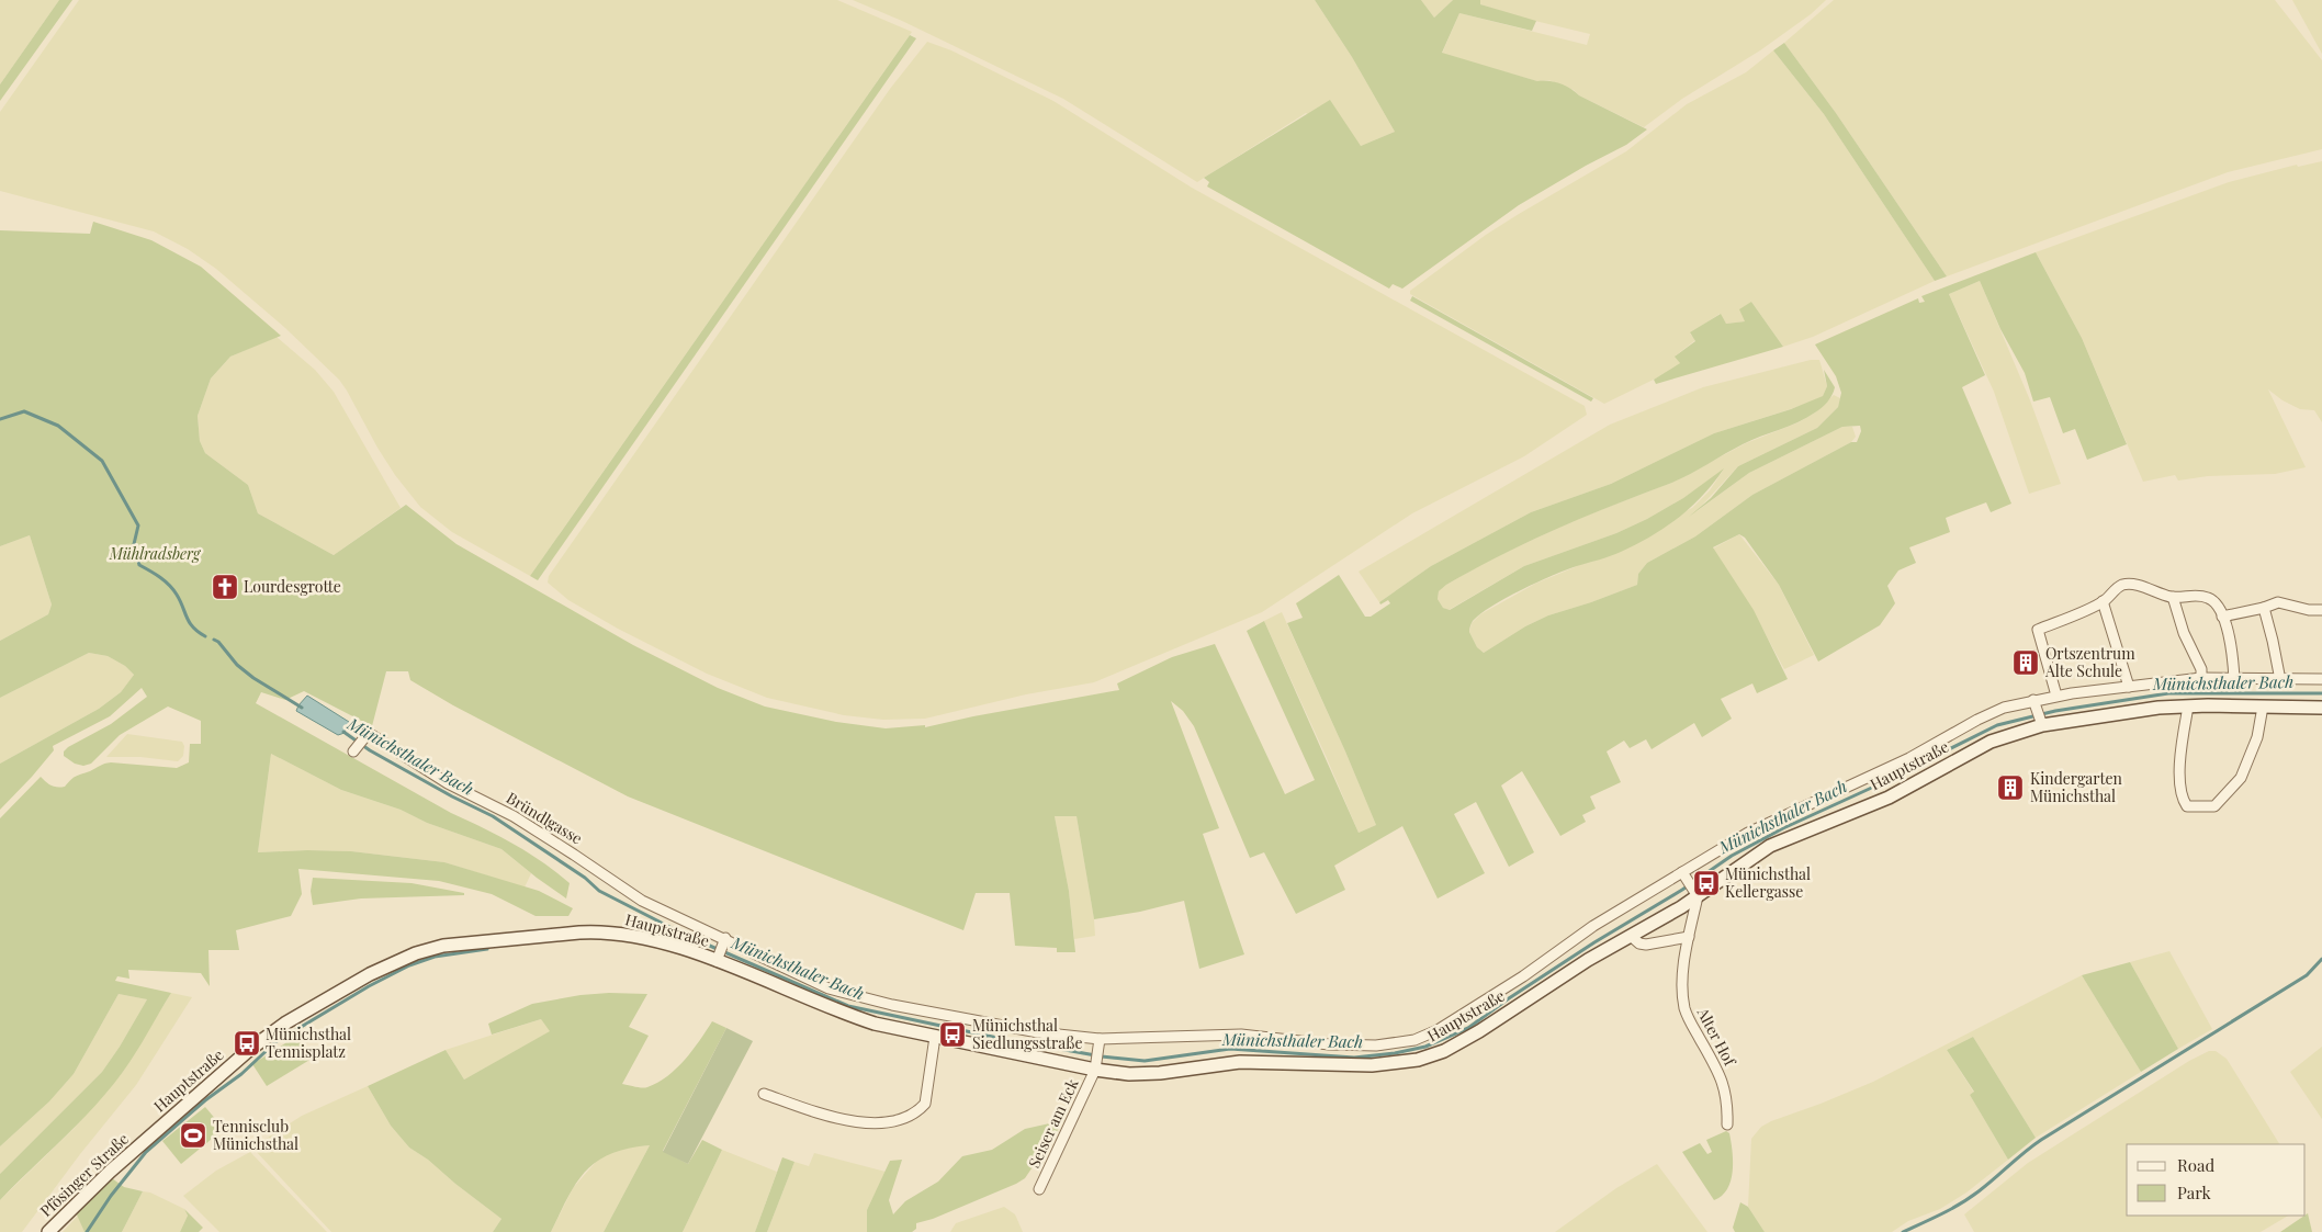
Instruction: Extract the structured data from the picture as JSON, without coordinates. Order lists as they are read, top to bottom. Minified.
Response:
{"streets":{"street":["Hauptstraße","Bründlgasse","Alter Hof","Seiser am Eck","Pfösinger Straße"]},"crossings":[["Hauptstraße","Bründlgasse"],["Hauptstraße","Alter Hof"],["Hauptstraße","Seiser am Eck"],["Hauptstraße","Pfösinger Straße"]],"water":["Münichsthaler Bach"],"parks":["Mühlradsberg"],"places":{"church":["Lourdesgrotte"],"building":["Ortszentrum Alte Schule","Kindergarten Münichsthal"],"bus stop":["Münichsthal Kellergasse","Münichsthal Siedlungsstraße","Münichsthal Tennisplatz"],"sports":["Tennisclub Münichsthal"]},"legend":["Road","Park"]}
